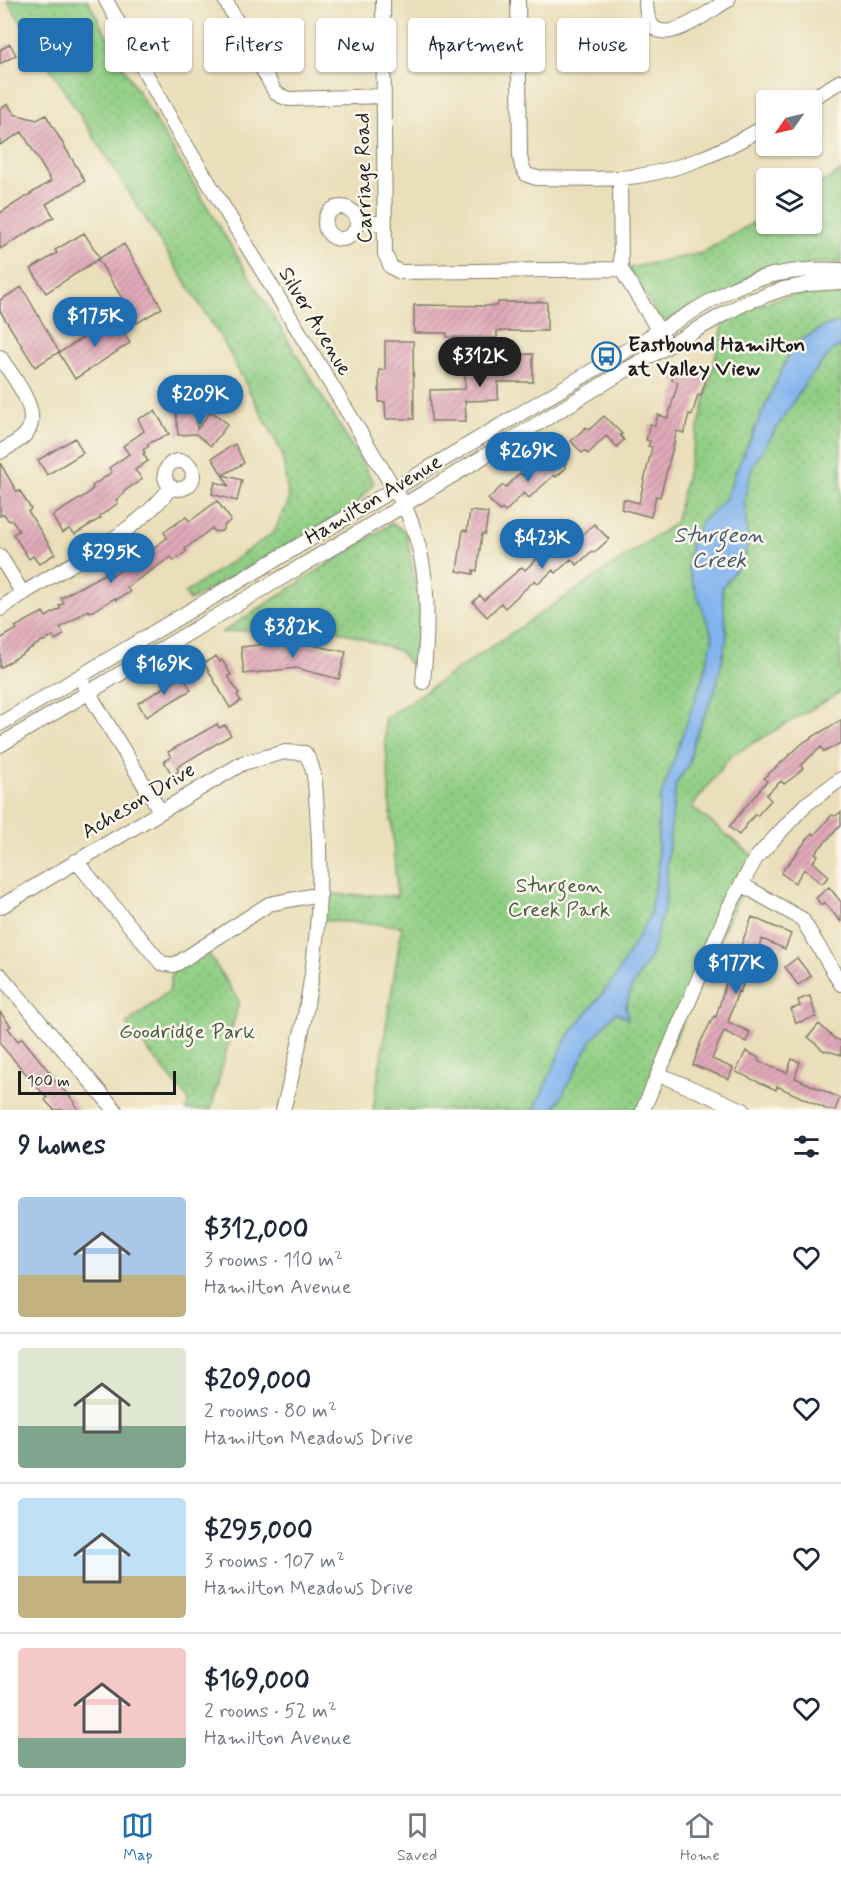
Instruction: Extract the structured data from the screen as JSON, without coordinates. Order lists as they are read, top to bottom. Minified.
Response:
{"streets":{"street":["Carriage Road","Silver Avenue","Hamilton Avenue","Acheson Drive"]},"crossings":[["Silver Avenue","Hamilton Avenue"]],"water":["Sturgeon Creek"],"parks":["Sturgeon Creek Park","Goodridge Park"],"places":{"bus stop":["Eastbound Hamilton at Valley View"]},"scale_bar":"100 m","north":"bottom left","page":{"chip":["Buy","Rent","Filters","New","Apartment","House"],"price":["$175K","$312K","$209K","$269K","$423K","$295K","$382K","$169K","$177K"],"scale":"100 m","heading":"9 homes","list":[{"name":"$312,000","note":"3 rooms · 110 m² · Hamilton Avenue"},{"name":"$209,000","note":"2 rooms · 80 m² · Hamilton Meadows Drive"},{"name":"$295,000","note":"3 rooms · 107 m² · Hamilton Meadows Drive"},{"name":"$169,000","note":"2 rooms · 52 m² · Hamilton Avenue"}],"tabs":["Map","Saved","Home"]}}
